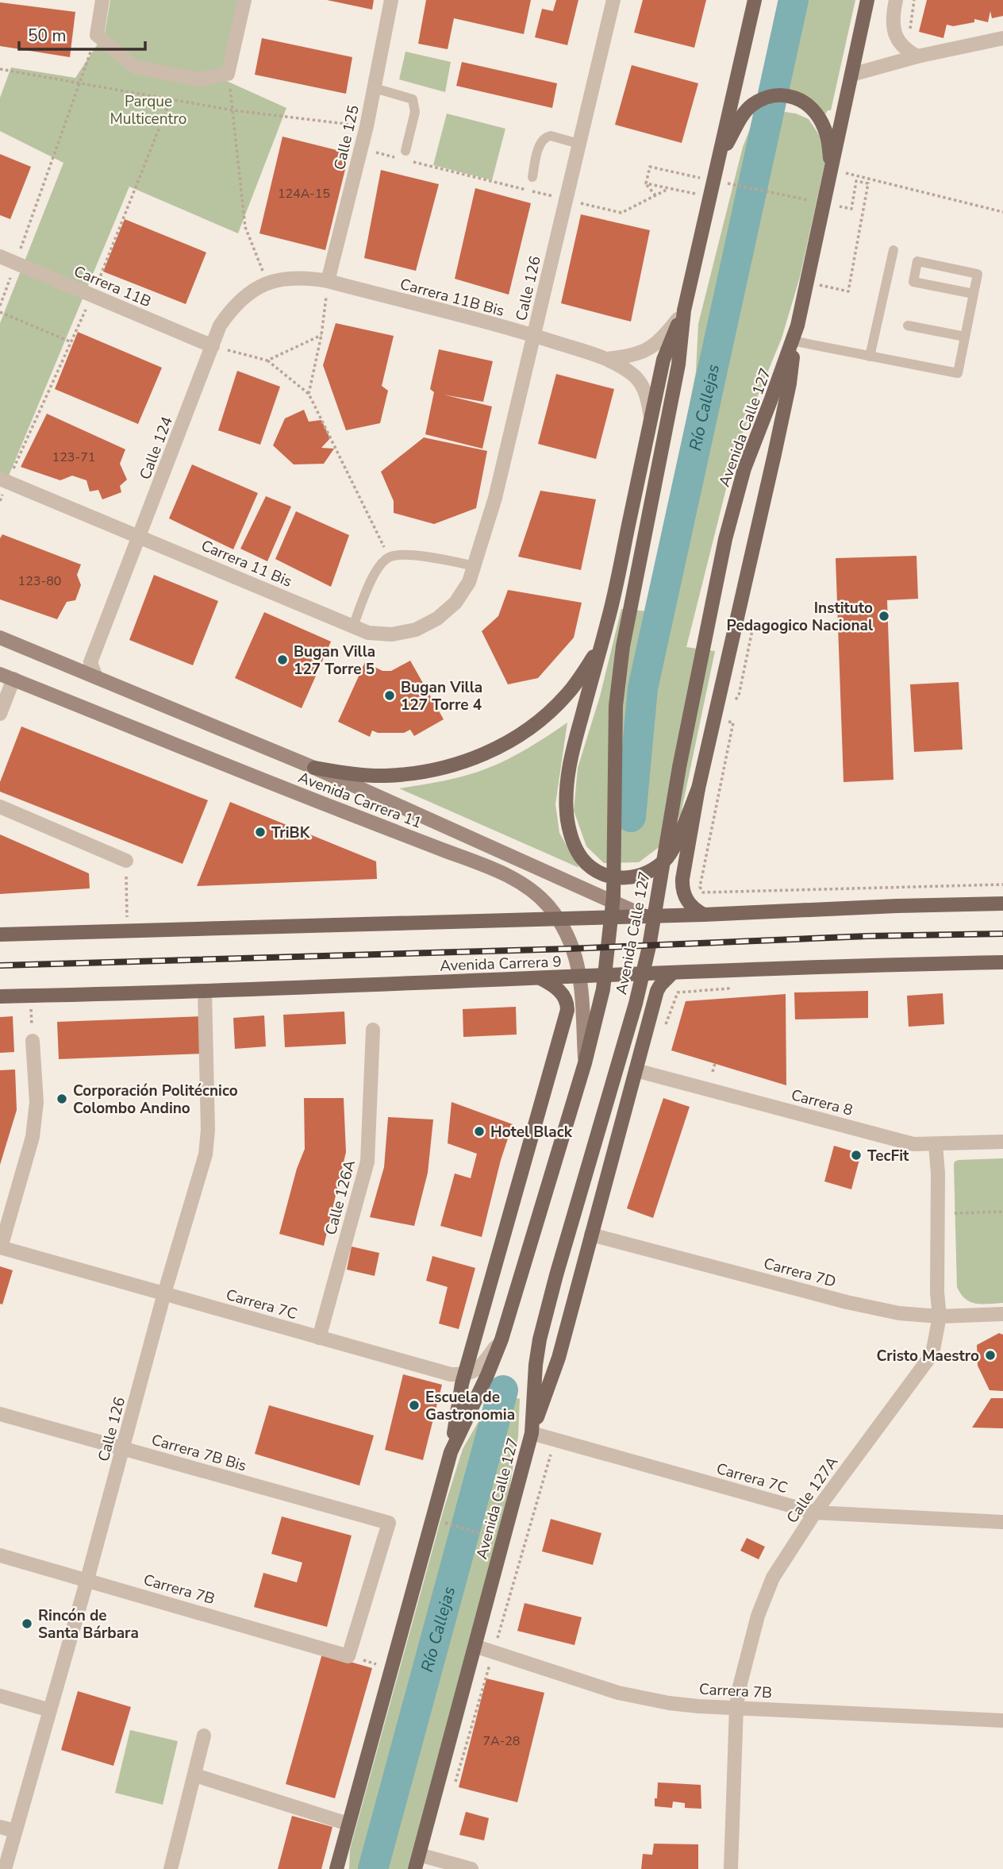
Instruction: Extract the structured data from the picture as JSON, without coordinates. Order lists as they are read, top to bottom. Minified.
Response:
{"streets":{"main road":["Avenida Calle 127","Avenida Carrera 11","Avenida Carrera 9"],"street":["Calle 125","Carrera 11B","Calle 126","Carrera 11B Bis","Calle 124","Carrera 11 Bis","Carrera 8","Calle 126A","Carrera 7D","Carrera 7C","Carrera 7B Bis","Calle 127A","Carrera 7B"]},"crossings":[["Calle 125","Carrera 11B Bis"],["Carrera 11B","Calle 124"],["Calle 126","Carrera 11B Bis"],["Calle 126","Carrera 11 Bis"],["Calle 126","Avenida Carrera 9"],["Calle 126","Carrera 7C"],["Calle 126","Carrera 7B Bis"],["Calle 126","Carrera 7B"],["Carrera 11B Bis","Avenida Calle 127"],["Carrera 11B Bis","Calle 124"],["Avenida Calle 127","Avenida Carrera 11"],["Avenida Calle 127","Carrera 7C"],["Avenida Calle 127","Carrera 7B"],["Calle 124","Carrera 11 Bis"],["Carrera 8","Calle 127A"],["Calle 126A","Carrera 7C"],["Carrera 7D","Calle 127A"],["Carrera 7C","Calle 127A"],["Carrera 7B Bis","Carrera 7B"],["Calle 127A","Carrera 7B"]],"water":["Río Callejas"],"parks":["Parque Multicentro"],"places":["Instituto Pedagogico Nacional","Bugan Villa 127 Torre 5","Bugan Villa 127 Torre 4","TriBK","Corporación Politécnico Colombo Andino","Hotel Black","TecFit","Cristo Maestro","Escuela de Gastronomia","Rincón de Santa Bárbara"],"house_numbers":["124A-15","123-71","123-80","7A-28"],"scale_bar":"50 m"}
